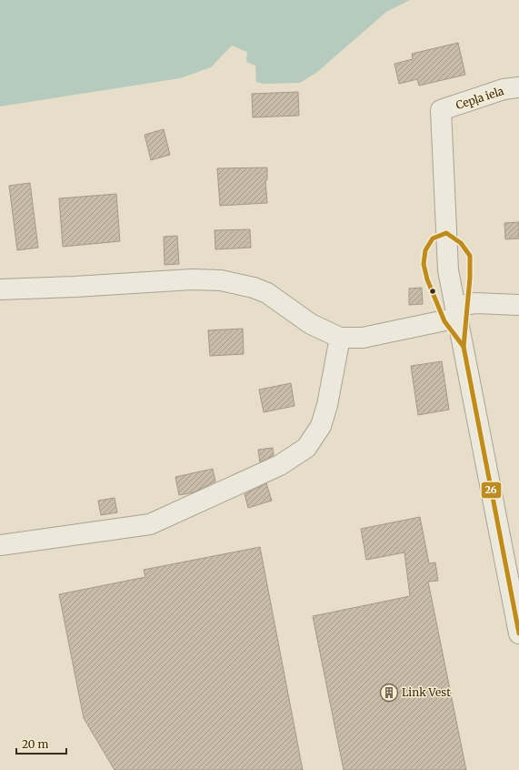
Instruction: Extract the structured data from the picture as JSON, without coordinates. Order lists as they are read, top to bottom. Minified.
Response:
{"streets":{"street":["Cepļa iela"]},"places":{"building":["Link Vest"]},"lines":["transit line 26"],"scale_bar":"20 m"}
